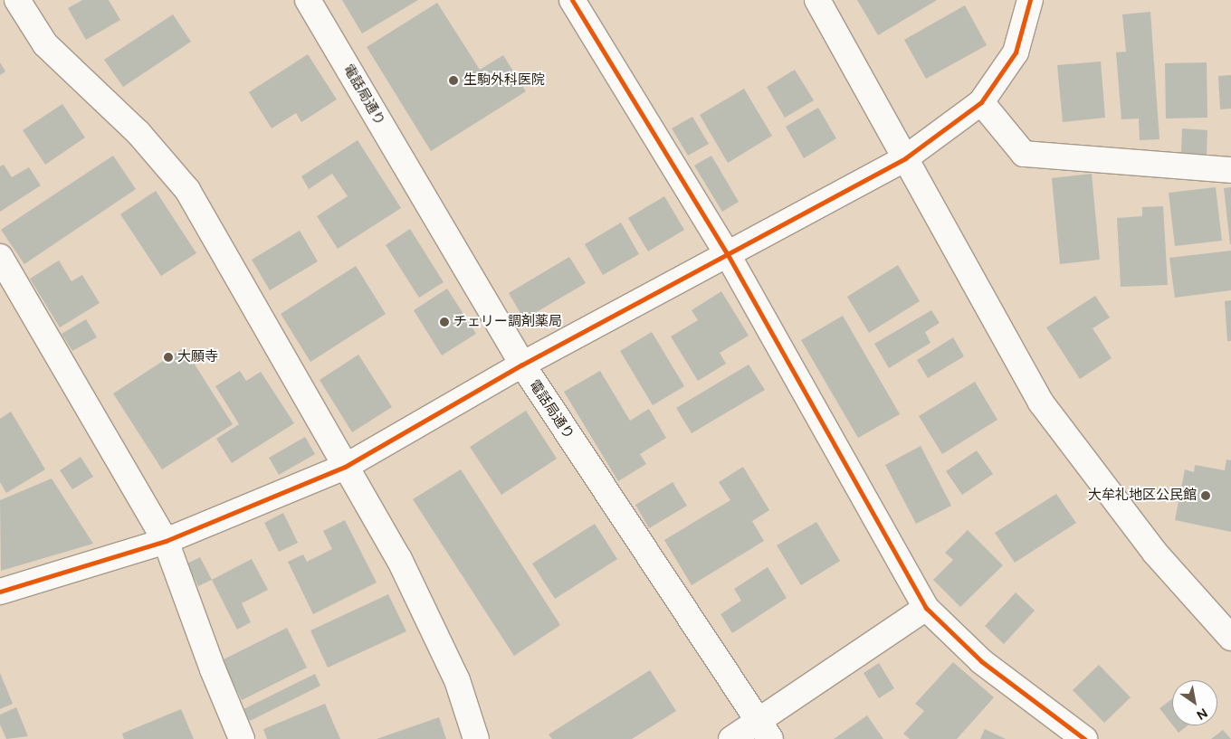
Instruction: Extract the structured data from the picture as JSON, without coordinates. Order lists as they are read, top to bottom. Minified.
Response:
{"streets":{"street":["電話局通り"]},"places":["生駒外科医院","チェリー調剤薬局","大願寺","大牟礼地区公民館"],"north":"bottom right"}
